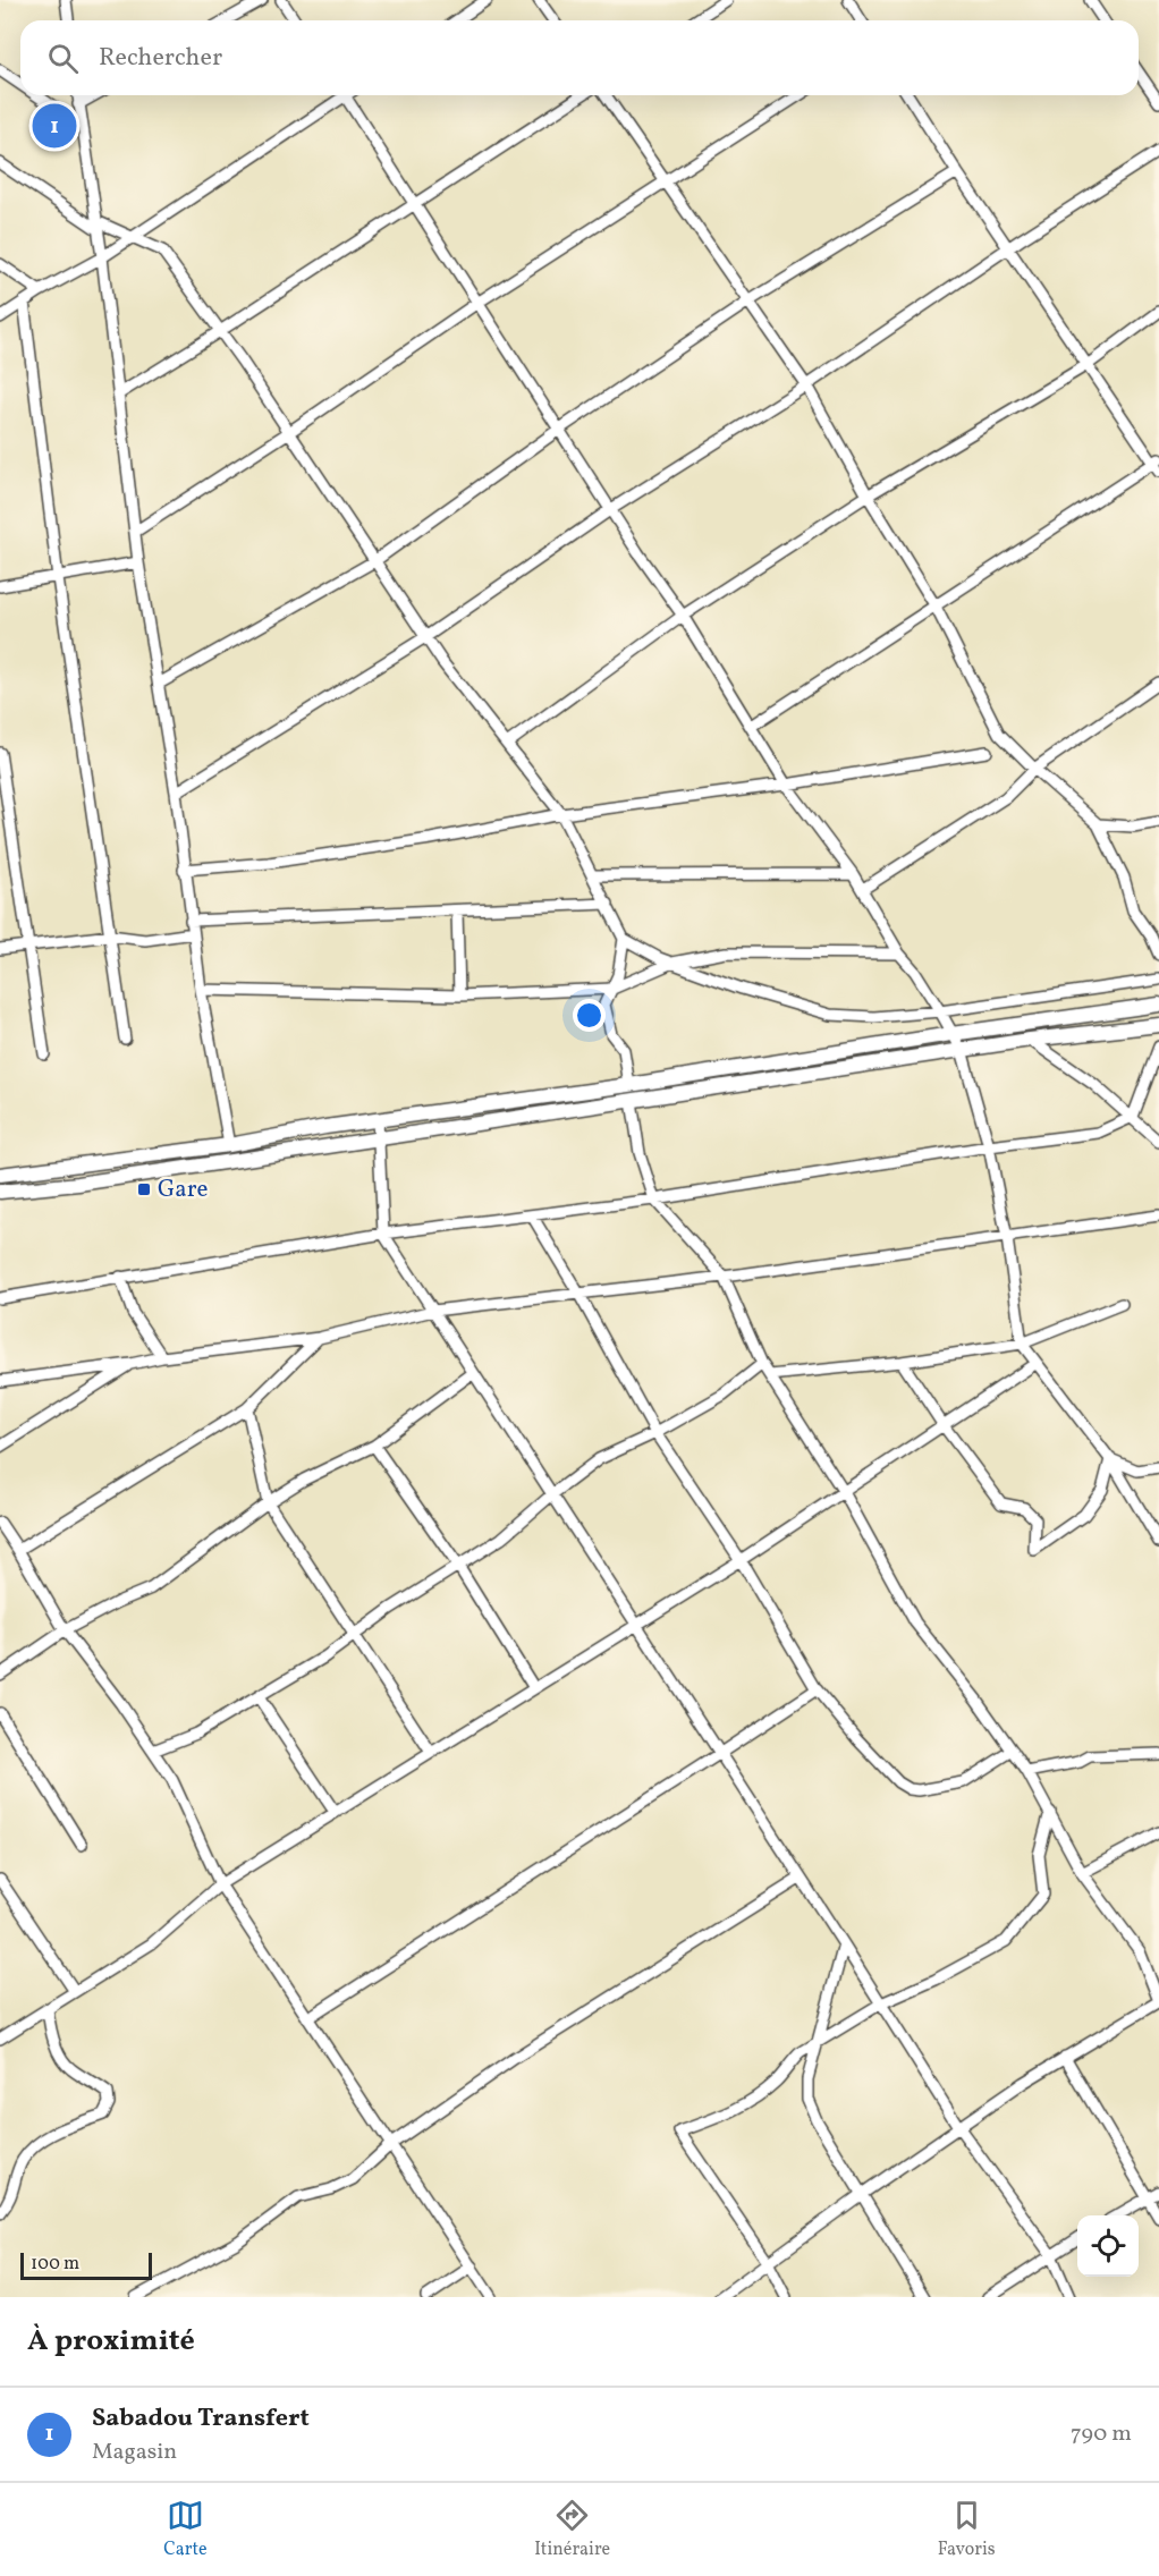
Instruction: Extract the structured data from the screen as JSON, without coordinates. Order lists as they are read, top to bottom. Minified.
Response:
{"places":{"transit":["Gare"]},"scale_bar":"100 m","page":{"search":"Rechercher","pins":"1","scale":"100 m","heading":"À proximité","list":[{"mark":"1","name":"Sabadou Transfert","note":"Magasin","value":"790 m"}],"nav":["Carte","Itinéraire","Favoris"]}}
